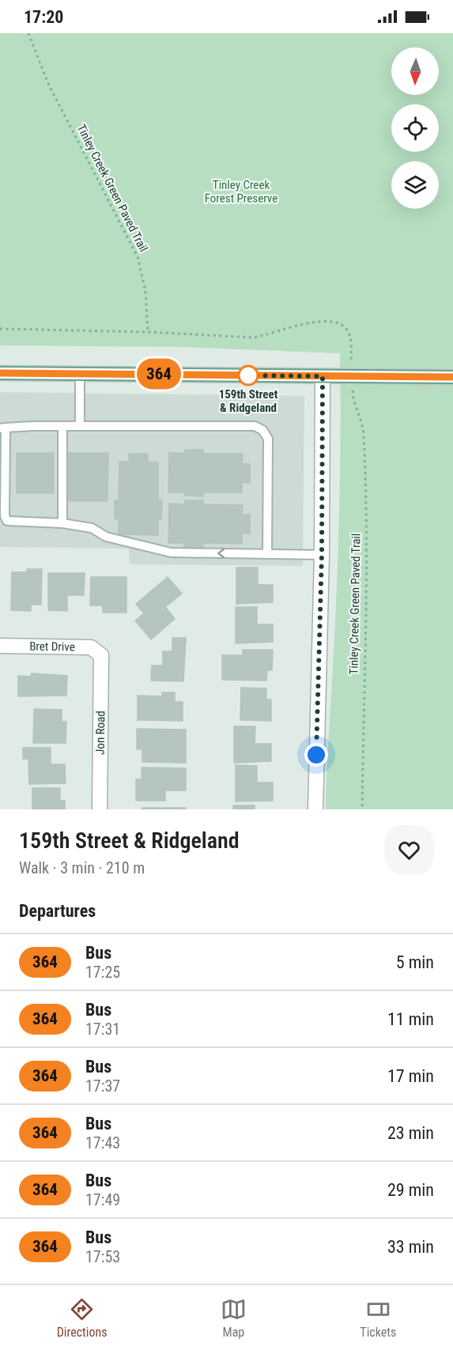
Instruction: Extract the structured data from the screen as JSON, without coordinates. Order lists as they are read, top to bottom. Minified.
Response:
{"streets":{"street":["Bret Drive","Jon Road"],"path":["Tinley Creek Green Paved Trail"]},"crossings":[["Bret Drive","Jon Road"]],"parks":["Tinley Creek Forest Preserve"],"places":["159th Street & Ridgeland"],"lines":["bus line 364"],"north":"bottom","page":{"status":"17:20","on_map":"364","heading":[["159th Street & Ridgeland","Walk · 3 min · 210 m"],"Departures"],"list":[{"mark":"364","name":"Bus","note":"17:25","value":"5 min"},{"mark":"364","name":"Bus","note":"17:31","value":"11 min"},{"mark":"364","name":"Bus","note":"17:37","value":"17 min"},{"mark":"364","name":"Bus","note":"17:43","value":"23 min"},{"mark":"364","name":"Bus","note":"17:49","value":"29 min"},{"mark":"364","name":"Bus","note":"17:53","value":"33 min"}],"tabs":["Directions","Map","Tickets"]}}
